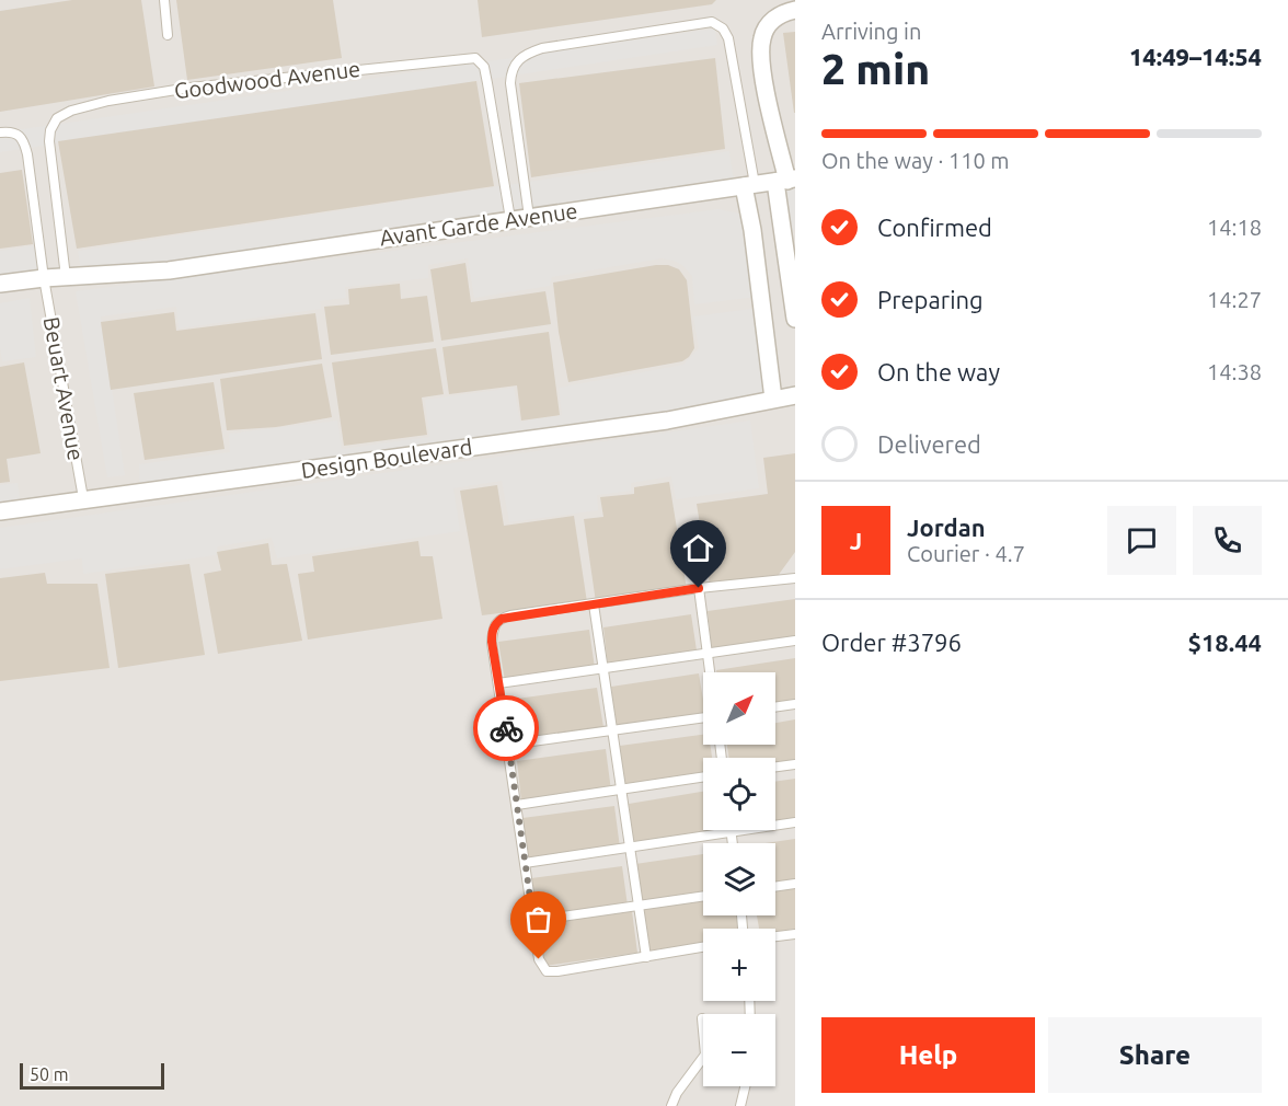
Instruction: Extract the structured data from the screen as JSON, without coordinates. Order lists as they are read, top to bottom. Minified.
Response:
{"streets":{"street":["Avant Garde Avenue","Design Boulevard"],"lane":["Goodwood Avenue","Beuart Avenue"]},"crossings":[["Goodwood Avenue","Avant Garde Avenue"],["Avant Garde Avenue","Beuart Avenue"],["Beuart Avenue","Design Boulevard"]],"scale_bar":"50 m","north":"top right","page":{"heading":["2 min","Arriving in","14:49–14:54"],"panel":["Jordan","Courier · 4.7","Order #3796","$18.44"],"bar":"On the way · 110 m","list":[["Confirmed","14:18"],["Preparing","14:27"],["On the way","14:38"],"Delivered"],"round":"J","map_buttons":["+","−"],"buttons":["Help","Share"],"scale":"50 m"}}
